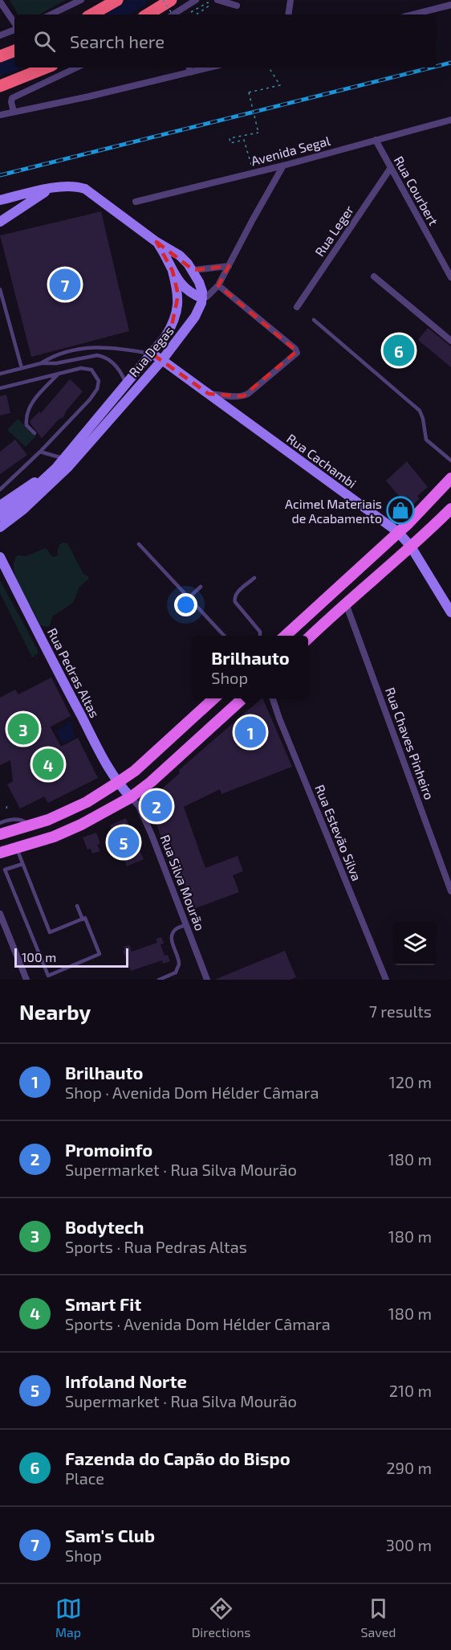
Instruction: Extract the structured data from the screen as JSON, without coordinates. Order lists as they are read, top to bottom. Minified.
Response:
{"streets":{"main road":["Rua Degas","Rua Cachambi","Rua Pedras Altas"],"street":["Avenida Segal","Rua Courbert","Rua Leger","Rua Chaves Pinheiro","Rua Estevão Silva","Rua Silva Mourão"]},"crossings":[["Avenida Segal","Rua Courbert"],["Avenida Segal","Rua Degas"],["Rua Courbert","Rua Leger"],["Rua Degas","Rua Cachambi"],["Rua Pedras Altas","Rua Silva Mourão"]],"places":{"shop":["Acimel Materiais de Acabamento"]},"scale_bar":"100 m","page":{"search":"Search here","pins":["7","6","3","1","4","2","5"],"popup":["Brilhauto","Shop"],"scale":"100 m","heading":["Nearby","7 results"],"list":[{"mark":"1","name":"Brilhauto","note":"Shop · Avenida Dom Hélder Câmara","value":"120 m"},{"mark":"2","name":"Promoinfo","note":"Supermarket · Rua Silva Mourão","value":"180 m"},{"mark":"3","name":"Bodytech","note":"Sports · Rua Pedras Altas","value":"180 m"},{"mark":"4","name":"Smart Fit","note":"Sports · Avenida Dom Hélder Câmara","value":"180 m"},{"mark":"5","name":"Infoland Norte","note":"Supermarket · Rua Silva Mourão","value":"210 m"},{"mark":"6","name":"Fazenda do Capão do Bispo","note":"Place","value":"290 m"},{"mark":"7","name":"Sam's Club","note":"Shop","value":"300 m"}],"nav":["Map","Directions","Saved"]}}
